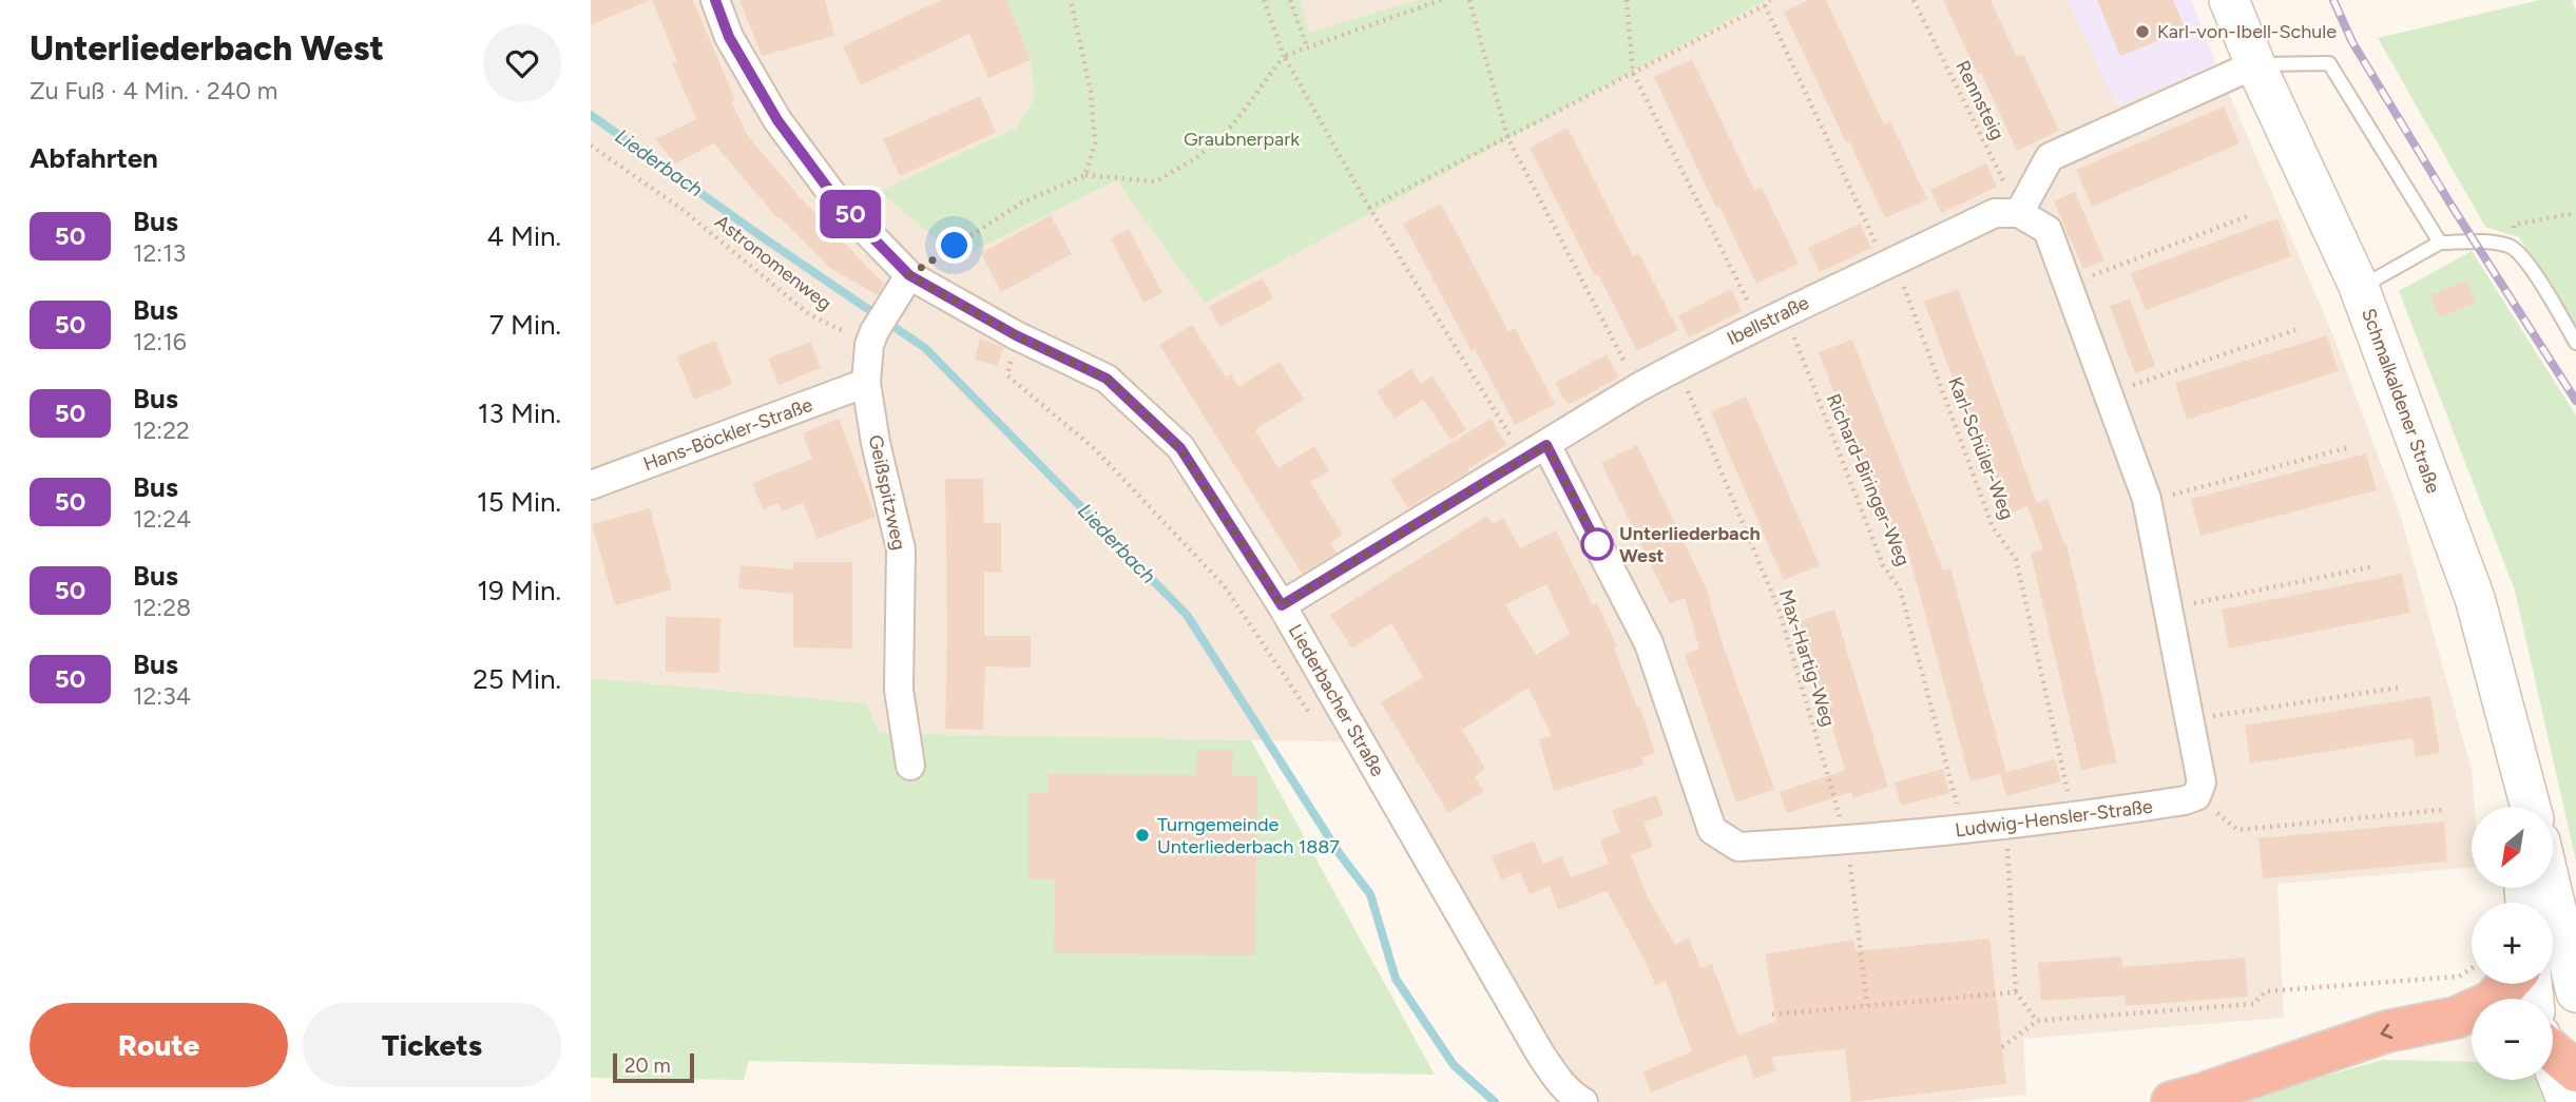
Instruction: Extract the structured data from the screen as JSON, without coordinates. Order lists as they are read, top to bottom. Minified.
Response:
{"streets":{"main road":["Schmalkaldener Straße"],"street":["Ibellstraße","Hans-Böckler-Straße","Geißspitzweg","Liederbacher Straße","Ludwig-Hensler-Straße"],"path":["Rennsteig","Astronomenweg","Karl-Schüler-Weg","Richard-Biringer-Weg","Max-Hartig-Weg"]},"crossings":[["Rennsteig","Ibellstraße"],["Astronomenweg","Geißspitzweg"],["Ibellstraße","Karl-Schüler-Weg"],["Ibellstraße","Richard-Biringer-Weg"],["Ibellstraße","Max-Hartig-Weg"],["Ibellstraße","Liederbacher Straße"],["Ibellstraße","Ludwig-Hensler-Straße"],["Hans-Böckler-Straße","Geißspitzweg"],["Karl-Schüler-Weg","Ludwig-Hensler-Straße"],["Richard-Biringer-Weg","Ludwig-Hensler-Straße"],["Geißspitzweg","Liederbacher Straße"],["Max-Hartig-Weg","Ludwig-Hensler-Straße"]],"water":["Liederbach"],"parks":["Graubnerpark"],"places":["Karl-von-Ibell-Schule","Unterliederbach West","Turngemeinde Unterliederbach 1887"],"lines":["bus line 50"],"scale_bar":"20 m","north":"bottom left","page":{"heading":[["Unterliederbach West","Zu Fuß · 4 Min. · 240 m"],"Abfahrten"],"on_map":"50","list":[{"mark":"50","name":"Bus","note":"12:13","value":"4 Min."},{"mark":"50","name":"Bus","note":"12:16","value":"7 Min."},{"mark":"50","name":"Bus","note":"12:22","value":"13 Min."},{"mark":"50","name":"Bus","note":"12:24","value":"15 Min."},{"mark":"50","name":"Bus","note":"12:28","value":"19 Min."},{"mark":"50","name":"Bus","note":"12:34","value":"25 Min."}],"map_buttons":["+","−"],"buttons":["Route","Tickets"],"scale":"20 m"}}
